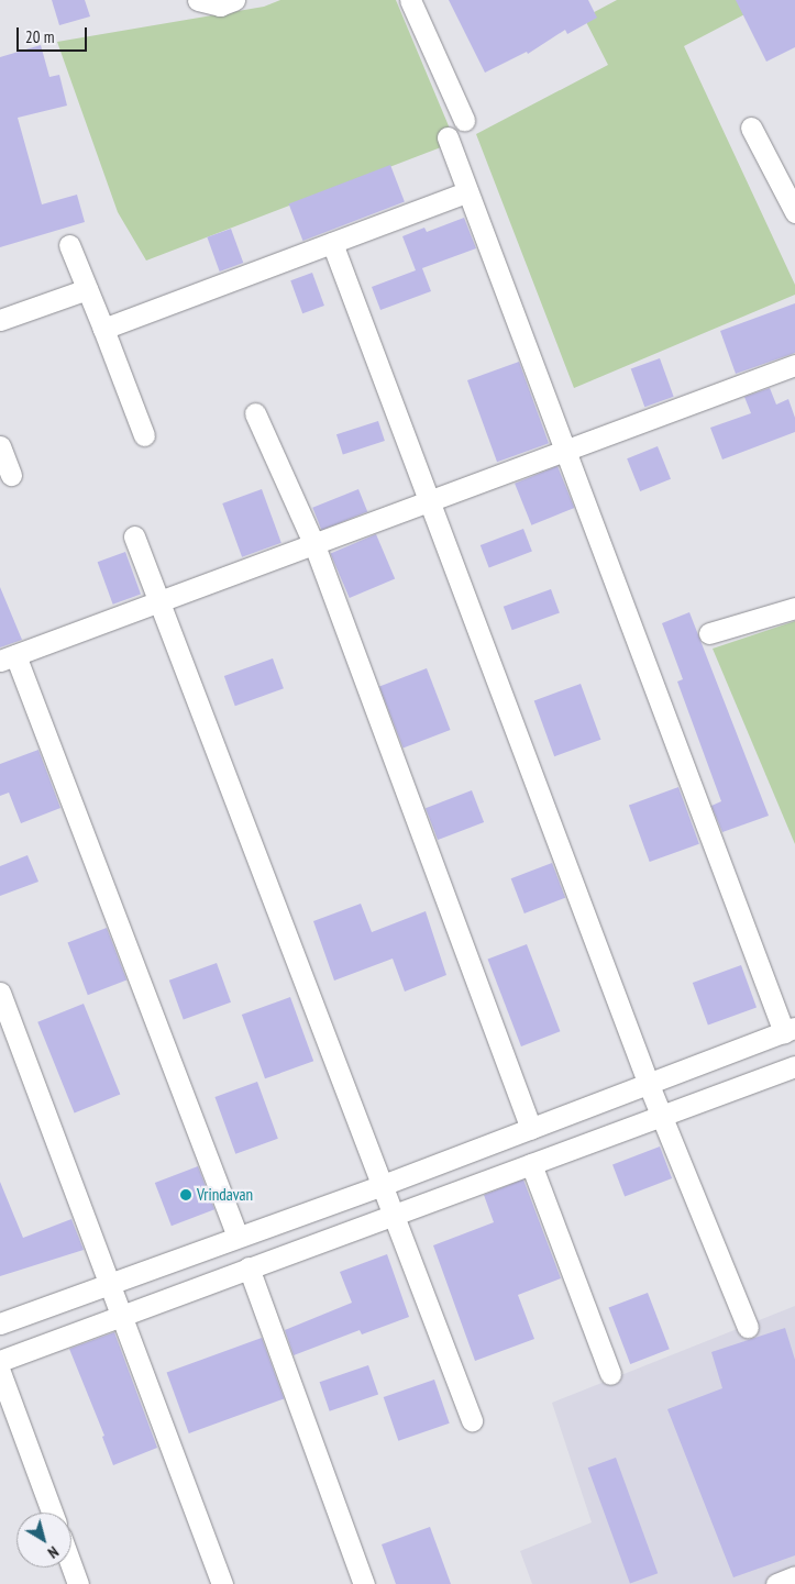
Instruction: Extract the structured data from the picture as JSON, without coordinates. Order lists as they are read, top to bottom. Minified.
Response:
{"places":["Vrindavan"],"scale_bar":"20 m","north":"bottom right"}
